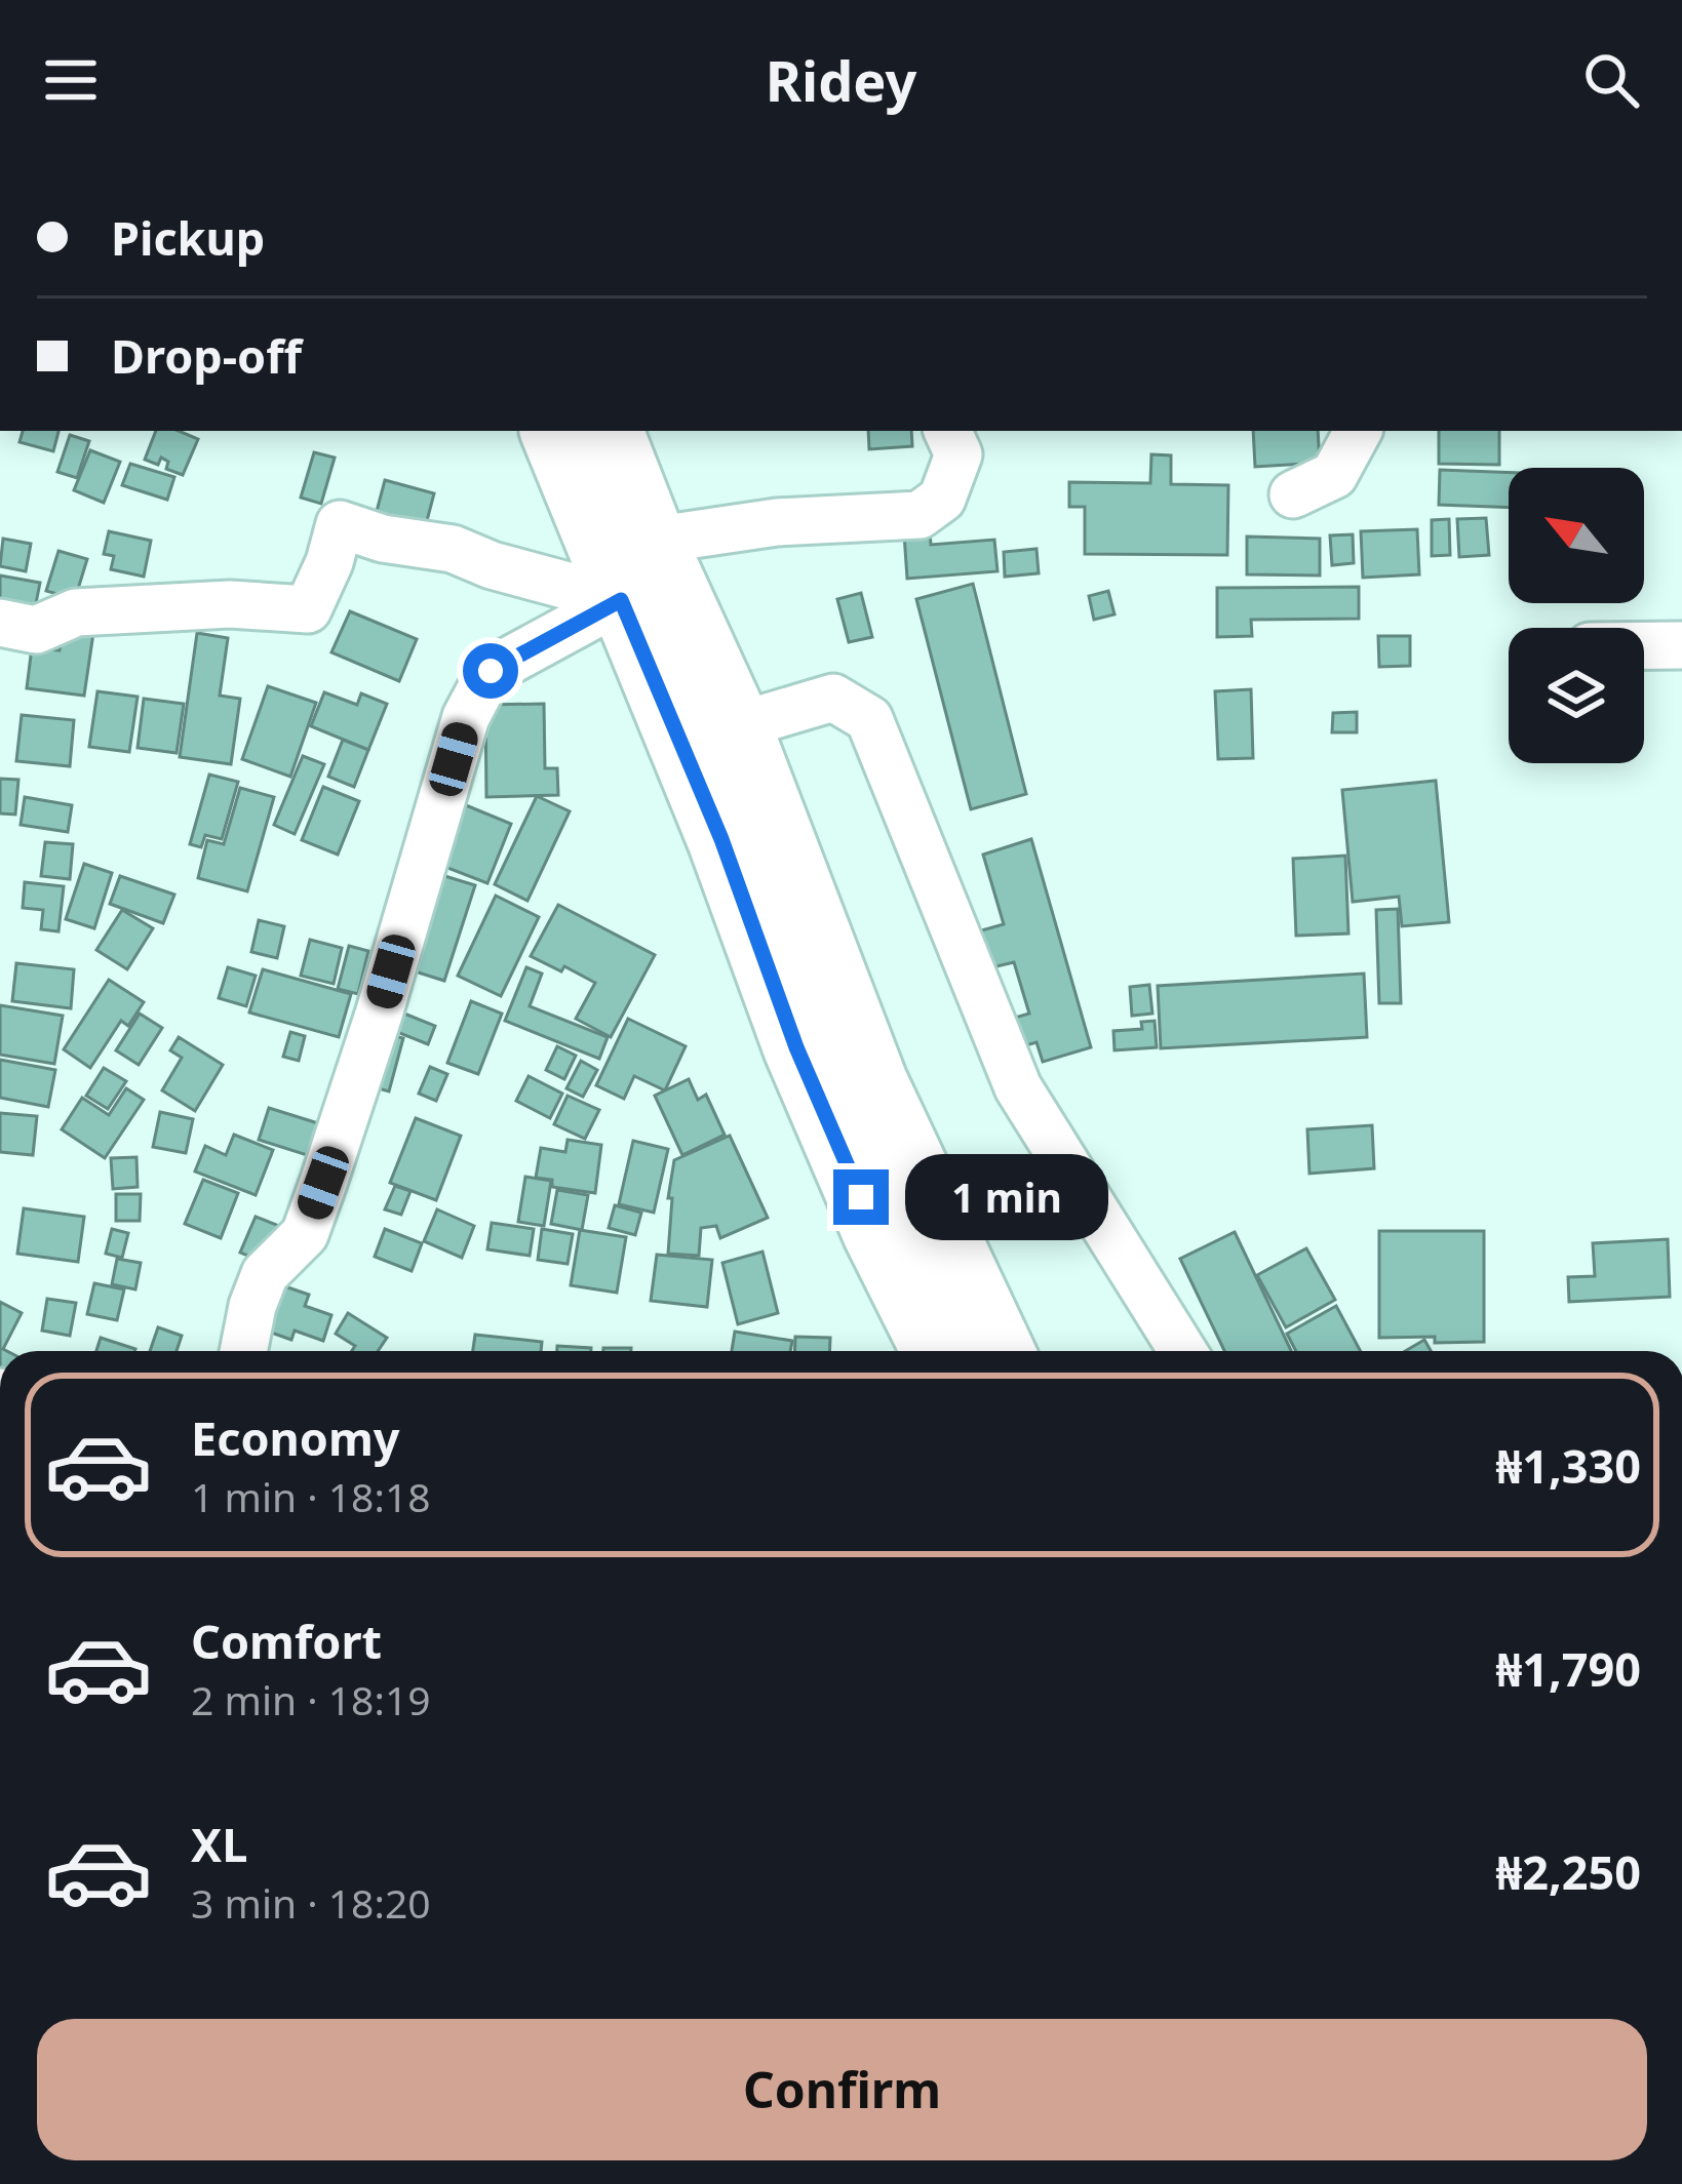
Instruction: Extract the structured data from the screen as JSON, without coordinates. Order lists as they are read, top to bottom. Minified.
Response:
{"north":"top left","page":{"header":"Ridey","banner":["Pickup","Drop-off"],"bubble":"1 min","list":[{"name":"Economy","note":"1 min · 18:18","value":"₦1,330"},{"name":"Comfort","note":"2 min · 18:19","value":"₦1,790"},{"name":"XL","note":"3 min · 18:20","value":"₦2,250"}],"buttons":"Confirm"}}
